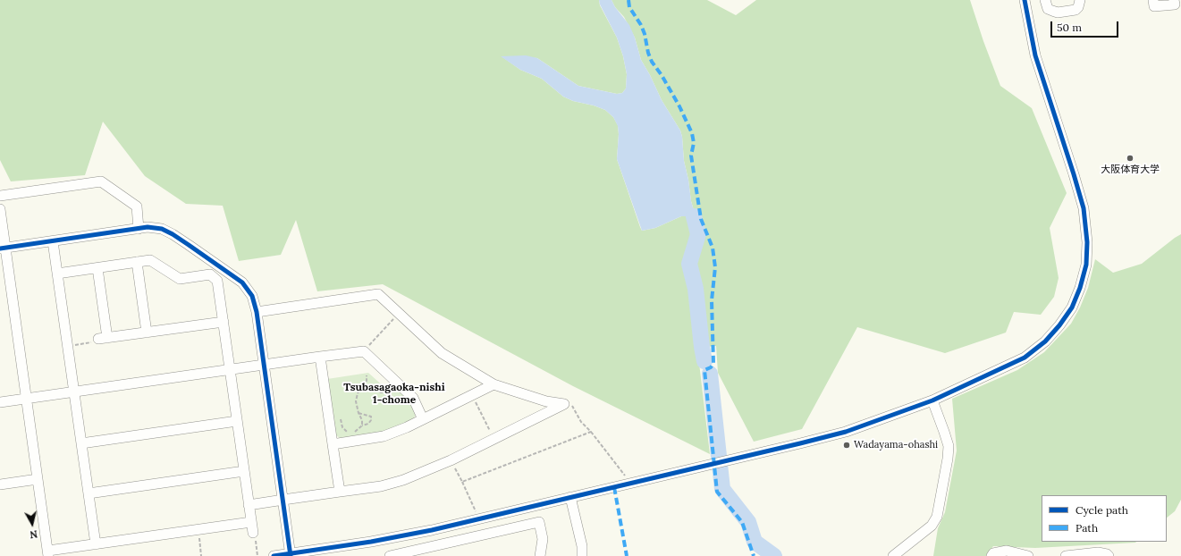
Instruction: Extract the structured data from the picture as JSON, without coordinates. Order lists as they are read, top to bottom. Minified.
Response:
{"districts":["Tsubasagaoka-nishi 1-chome"],"places":["大阪体育大学","Wadayama-ohashi"],"legend":["Cycle path","Path"],"scale_bar":"50 m","north":"bottom"}
